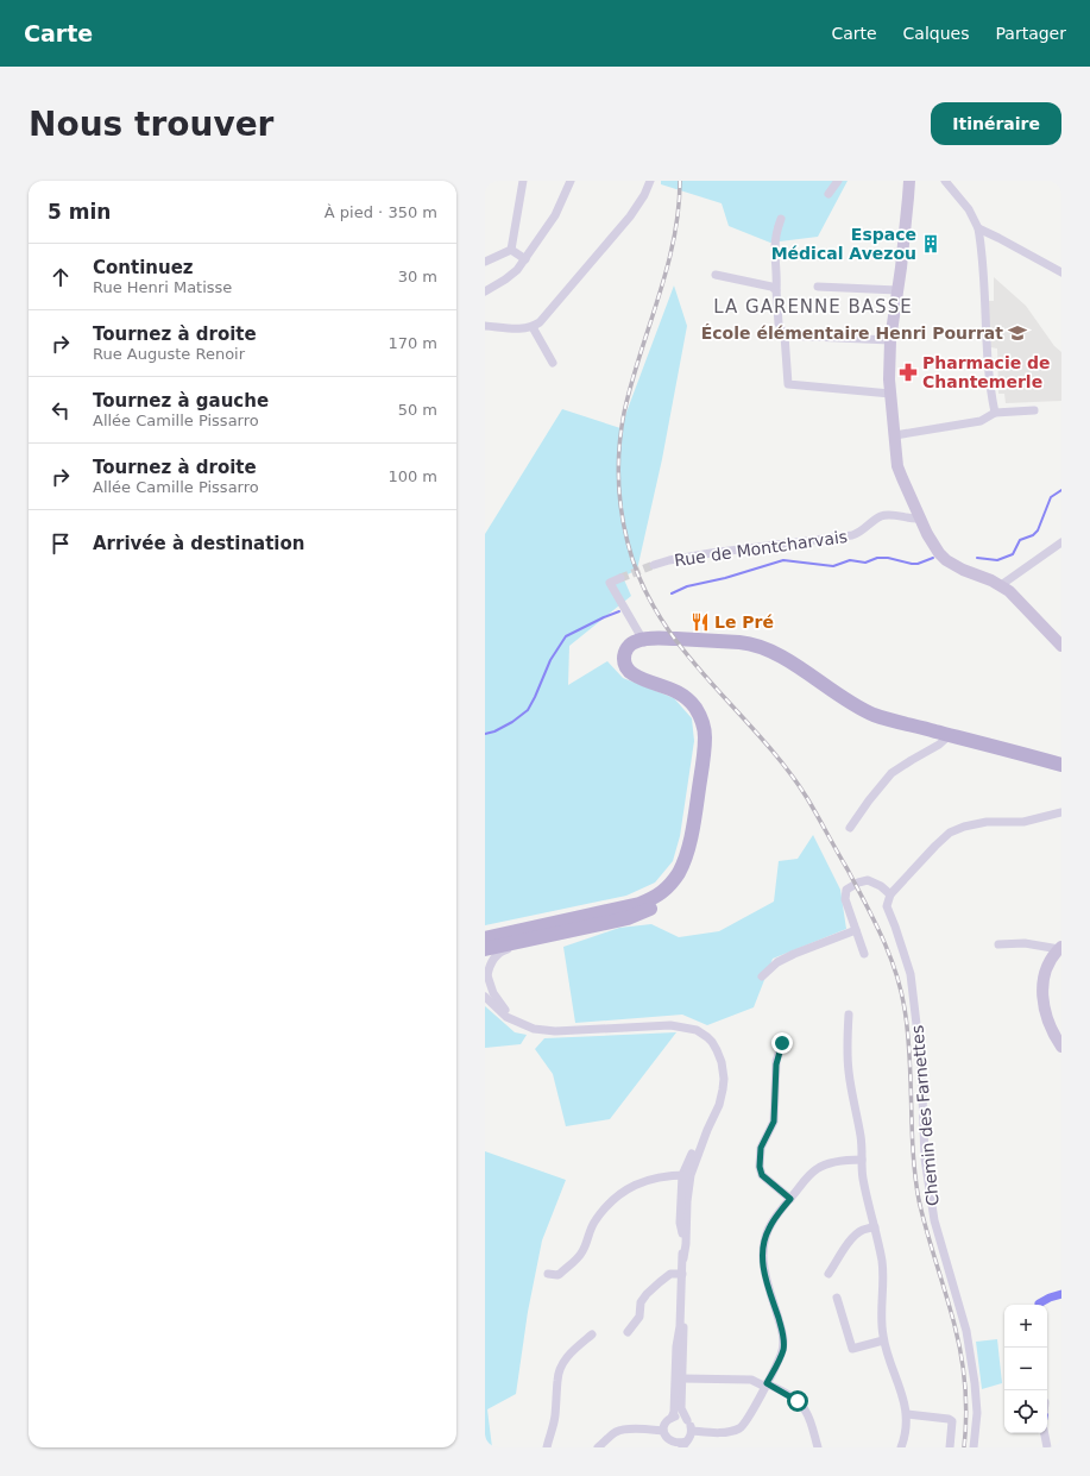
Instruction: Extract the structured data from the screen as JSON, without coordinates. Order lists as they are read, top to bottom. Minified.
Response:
{"streets":{"street":["Rue de Montcharvais","Chemin des Farnettes"]},"districts":["LA GARENNE BASSE"],"places":{"building":["Espace Médical Avezou"],"school or university":["École élémentaire Henri Pourrat"],"pharmacy":["Pharmacie de Chantemerle"],"restaurant":["Le Pré"]},"page":{"header":"Carte","nav":["Carte","Calques","Partager"],"buttons":"Itinéraire","title":"Nous trouver","heading":["5 min","À pied · 350 m"],"list":[["Continuez","Rue Henri Matisse","30 m"],["Tournez à droite","Rue Auguste Renoir","170 m"],["Tournez à gauche","Allée Camille Pissarro","50 m"],["Tournez à droite","Allée Camille Pissarro","100 m"],"Arrivée à destination"],"map_buttons":["+","−"]}}
